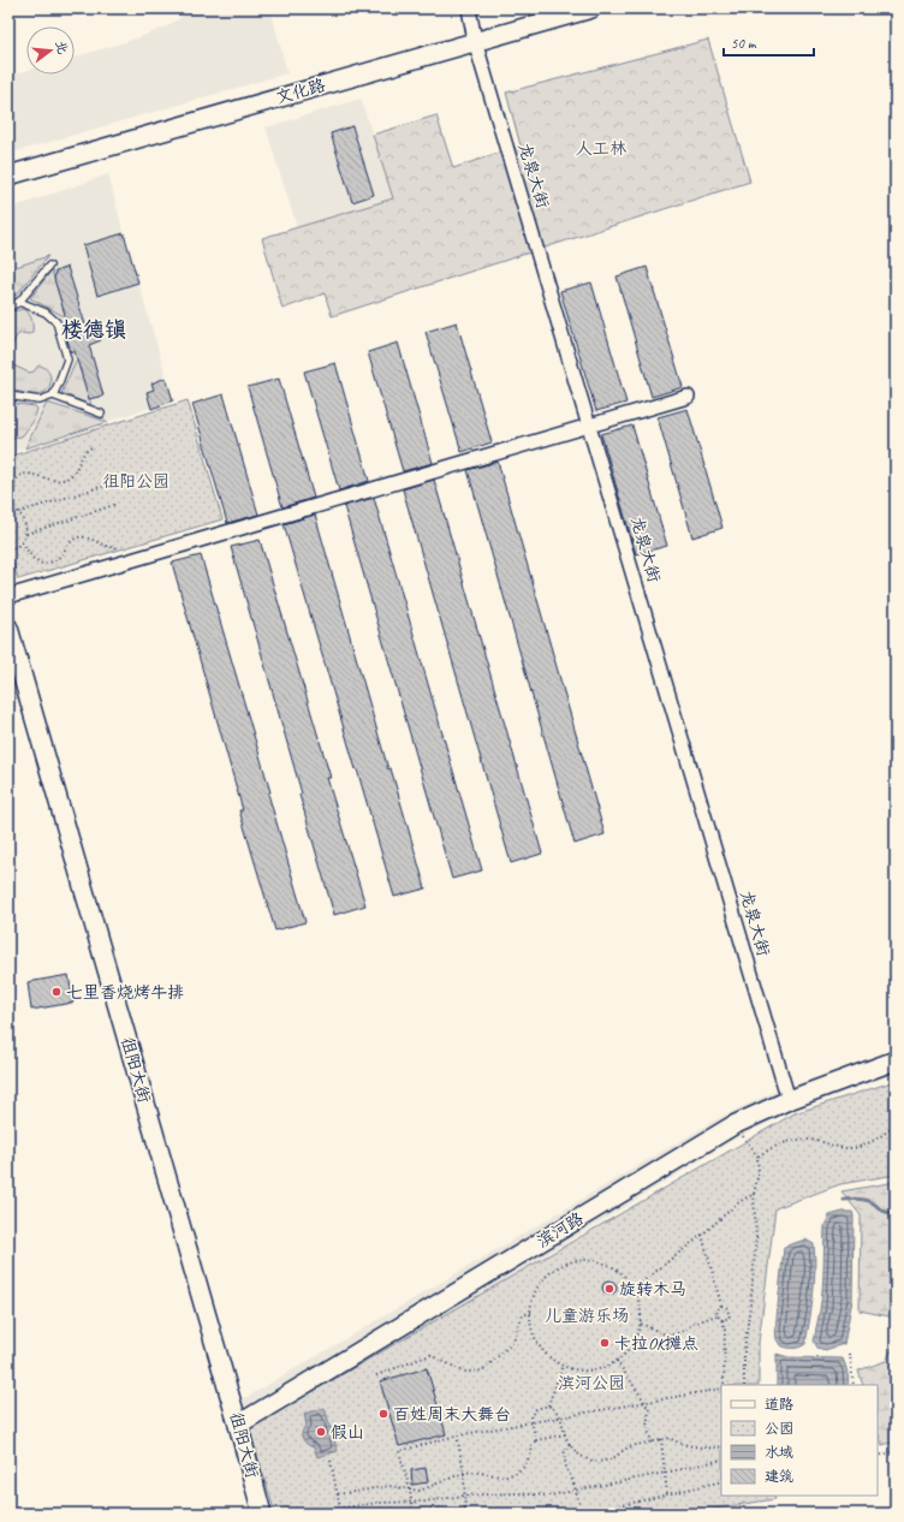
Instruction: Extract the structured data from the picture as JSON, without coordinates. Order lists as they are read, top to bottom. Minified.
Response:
{"streets":{"street":["文化路","龙泉大街","徂阳大街","滨河路"]},"crossings":[["文化路","龙泉大街"],["龙泉大街","滨河路"],["徂阳大街","滨河路"]],"districts":["楼德镇"],"parks":["人工林","徂阳公园","儿童游乐场","滨河公园"],"places":["七里香烧烤牛排","旋转木马","卡拉OK摊点","百姓周末大舞台","假山"],"legend":["道路","公园","水域","建筑"],"scale_bar":"50 m","north":"right"}
